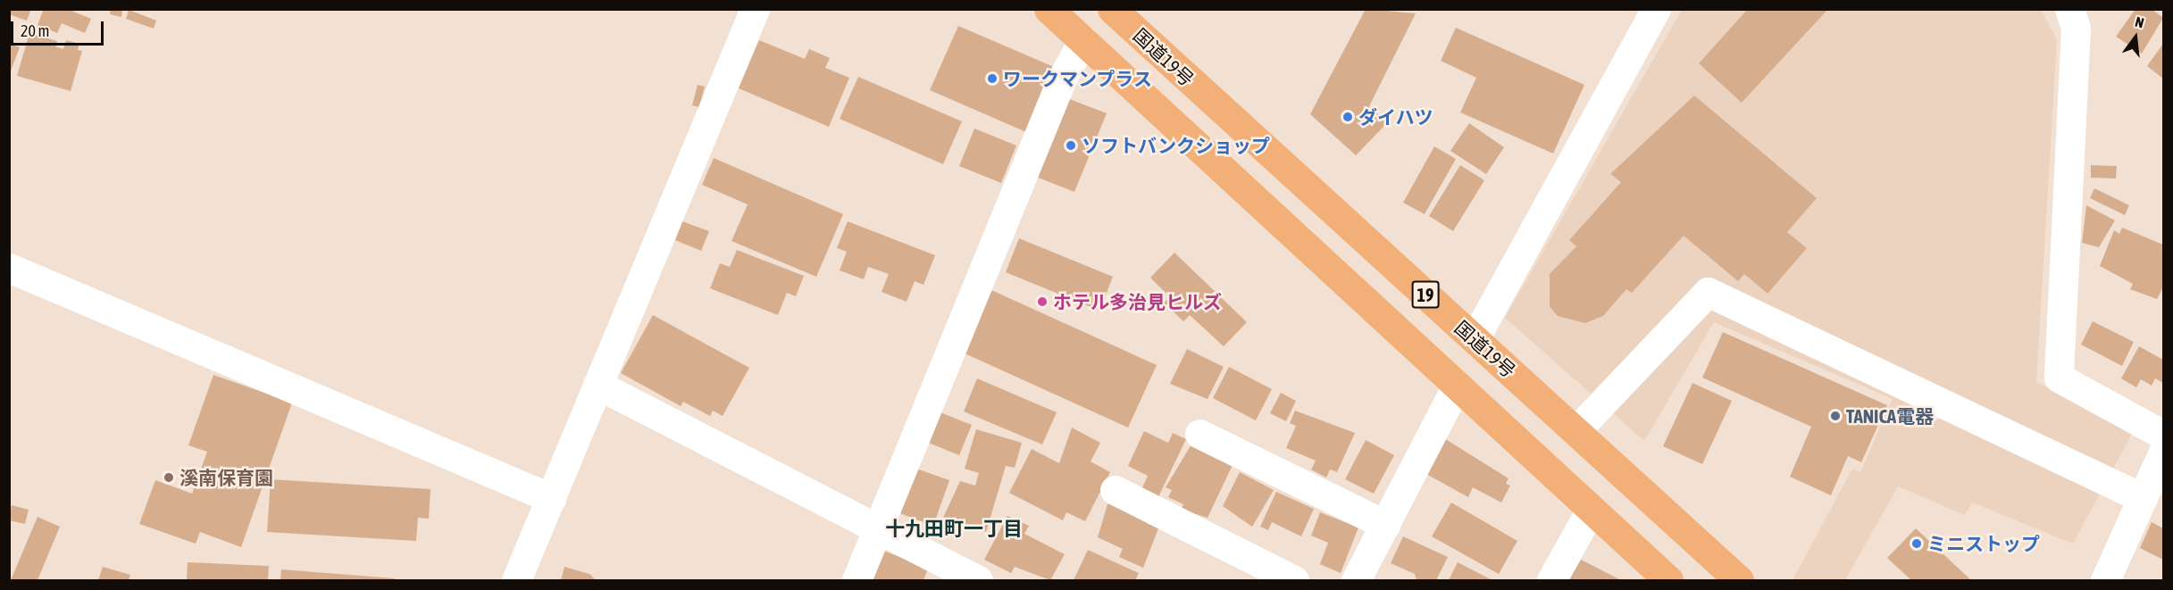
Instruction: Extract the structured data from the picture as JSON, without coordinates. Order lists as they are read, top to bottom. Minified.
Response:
{"streets":{"highway":["国道19号","19"]},"districts":["十九田町一丁目"],"places":["ワークマンプラス","ダイハツ","ソフトバンクショップ","ホテル多治見ヒルズ","TANICA電器","溪南保育園","ミニストップ"],"scale_bar":"20 m","north":"top"}
